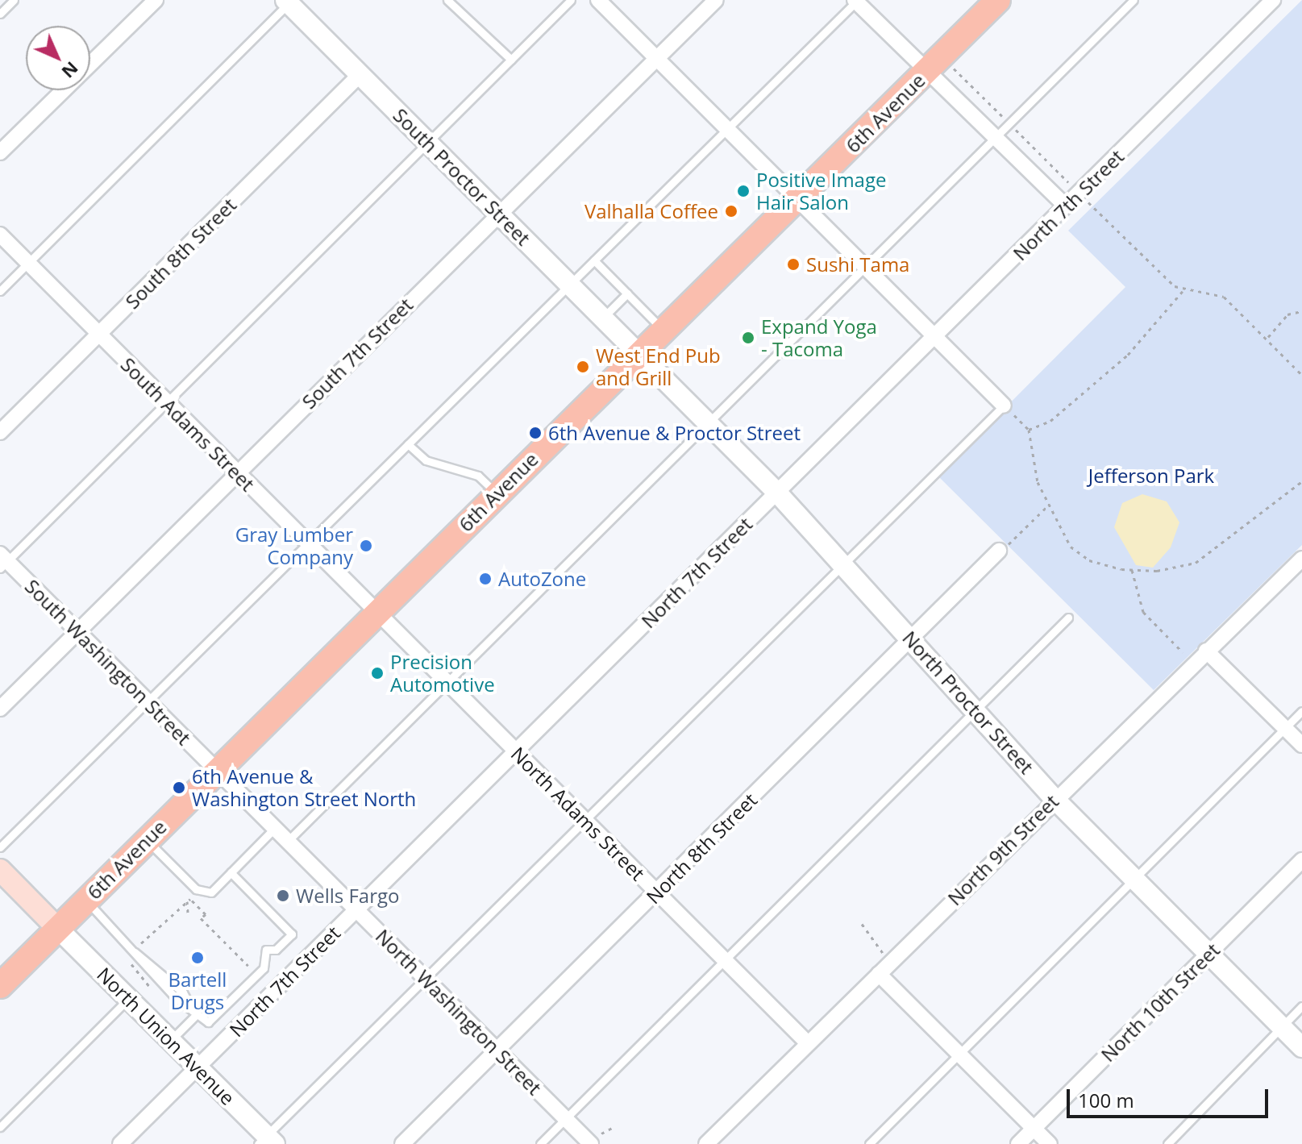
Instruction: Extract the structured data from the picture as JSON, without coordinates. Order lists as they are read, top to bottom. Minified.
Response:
{"streets":{"main road":["6th Avenue"],"street":["South Proctor Street","North 7th Street","South 8th Street","South 7th Street","South Adams Street","South Washington Street","North Proctor Street","North Adams Street","North 8th Street","North 9th Street","North 10th Street","North Washington Street","North Union Avenue"]},"crossings":[["6th Avenue","South Proctor Street"],["6th Avenue","South Adams Street"],["6th Avenue","South Washington Street"],["6th Avenue","North Proctor Street"],["6th Avenue","North Adams Street"],["6th Avenue","North Washington Street"],["6th Avenue","North Union Avenue"],["South Proctor Street","South 8th Street"],["South Proctor Street","South 7th Street"],["South Proctor Street","North Proctor Street"],["North 7th Street","North Proctor Street"],["North 7th Street","North Adams Street"],["North 7th Street","North Washington Street"],["North 7th Street","North Union Avenue"],["South 8th Street","South Adams Street"],["South 7th Street","South Adams Street"],["South 7th Street","South Washington Street"],["South Adams Street","North Adams Street"],["South Washington Street","North Washington Street"],["North Proctor Street","North 8th Street"],["North Proctor Street","North 9th Street"],["North Proctor Street","North 10th Street"],["North Adams Street","North 8th Street"],["North Adams Street","North 9th Street"],["North 8th Street","North Washington Street"]],"parks":["Jefferson Park"],"places":["Positive Image Hair Salon","Valhalla Coffee","Sushi Tama","Expand Yoga - Tacoma","West End Pub and Grill","6th Avenue & Proctor Street","Gray Lumber Company","AutoZone","Precision Automotive","6th Avenue & Washington Street North","Wells Fargo","Bartell Drugs"],"scale_bar":"100 m","north":"bottom right"}
